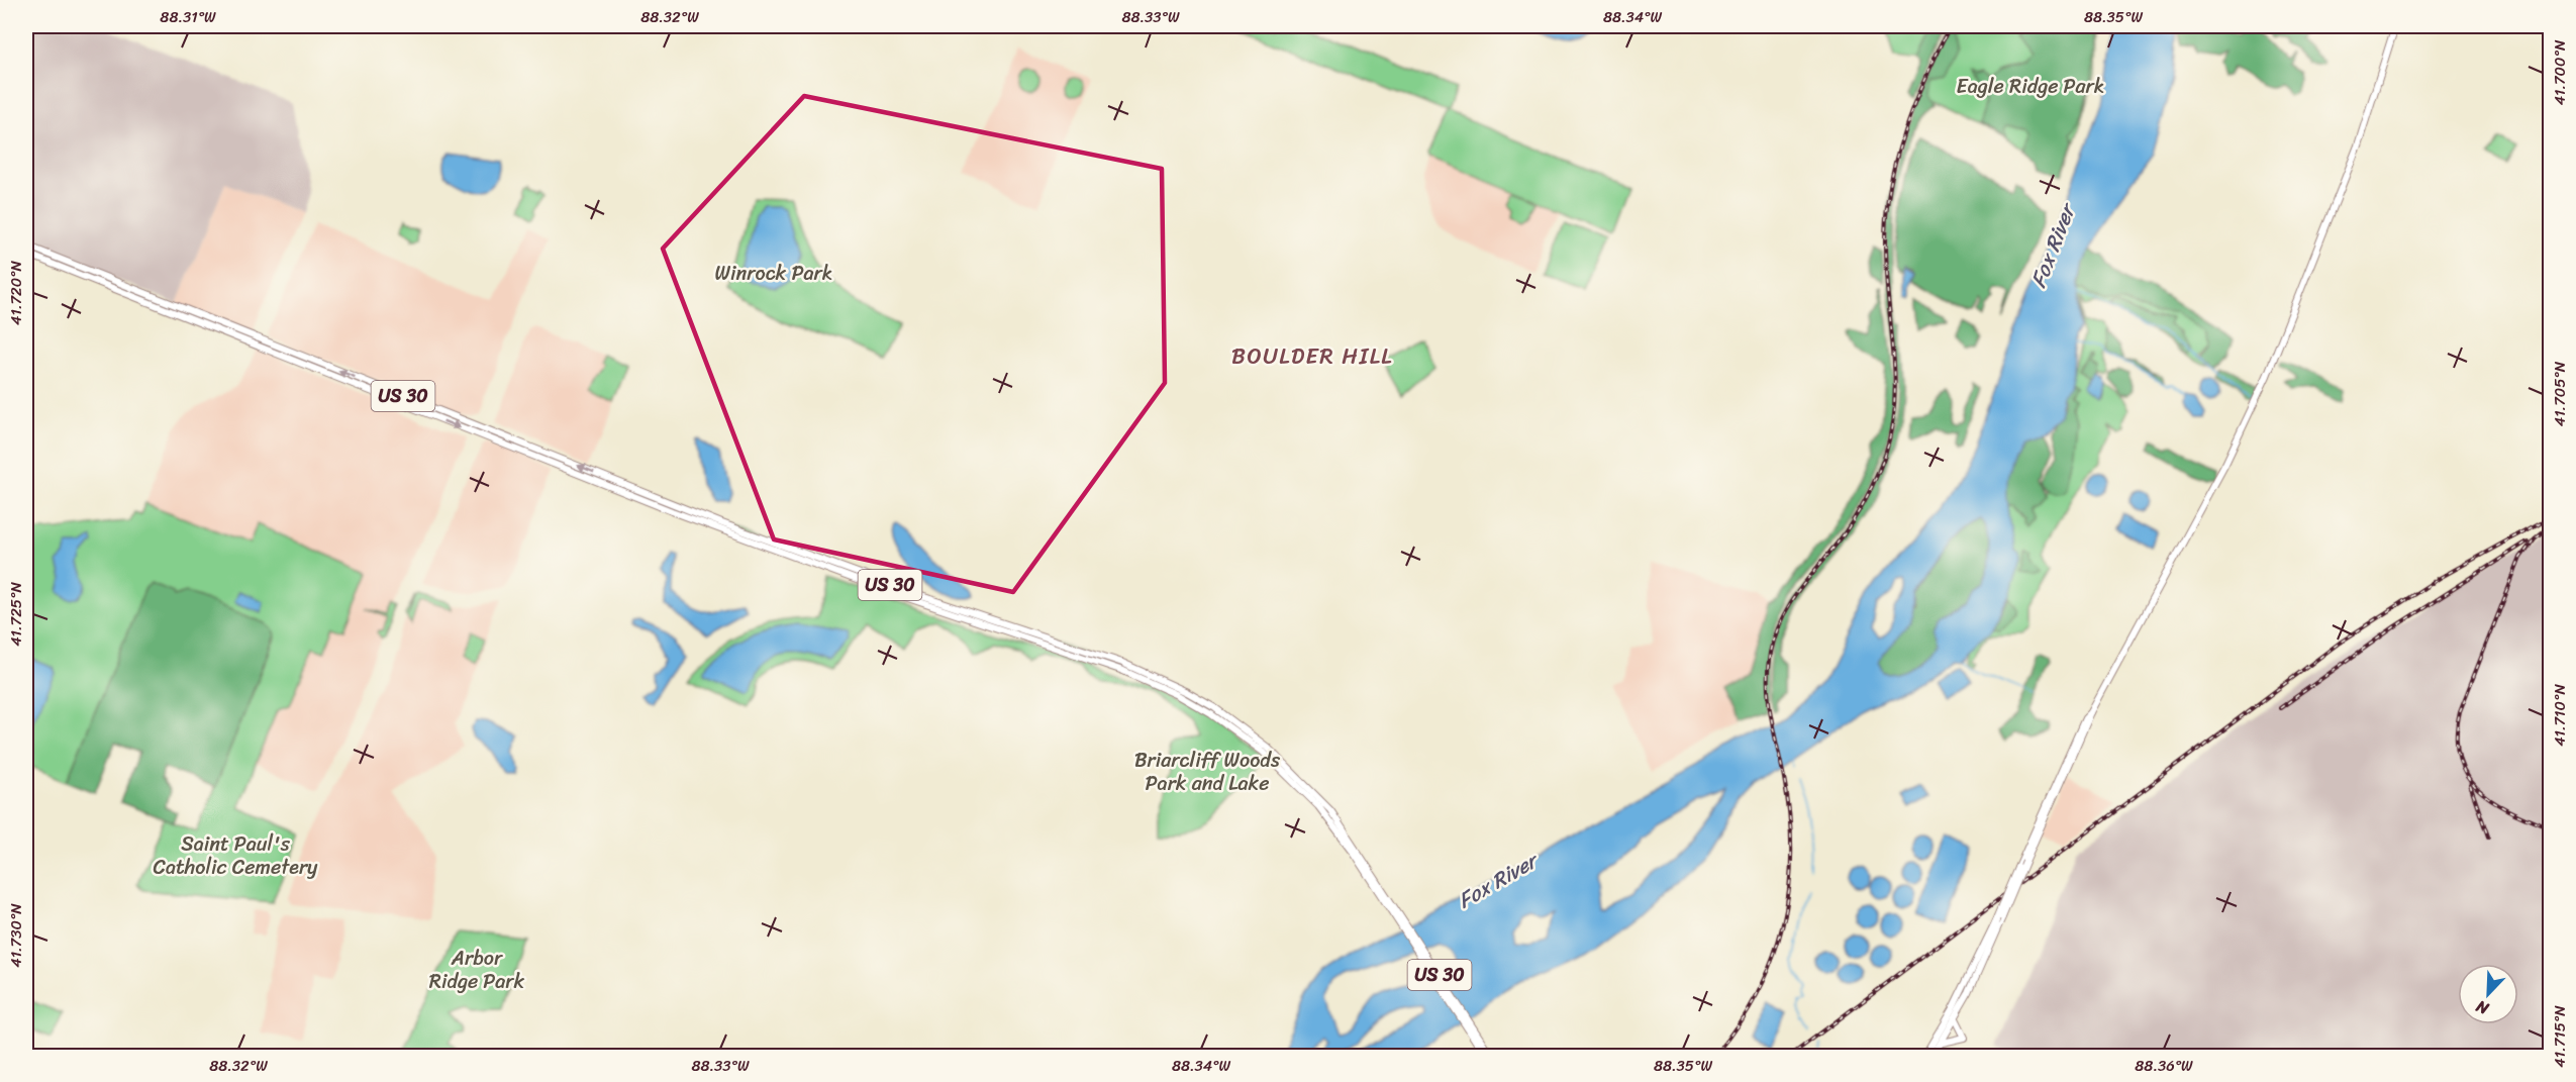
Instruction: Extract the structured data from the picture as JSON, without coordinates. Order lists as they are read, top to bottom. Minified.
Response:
{"streets":{"main road":["US 30"]},"districts":["BOULDER HILL"],"water":["Fox River"],"parks":["Eagle Ridge Park","Winrock Park","Briarcliff Woods Park and Lake","Saint Paul's Catholic Cemetery","Arbor Ridge Park"],"north":"bottom left","coordinates":["88.31°W","88.32°W","88.33°W","88.34°W","88.35°W","41.700°N","41.720°N","41.705°N","41.725°N","41.710°N","41.730°N","41.715°N","88.36°W"]}
